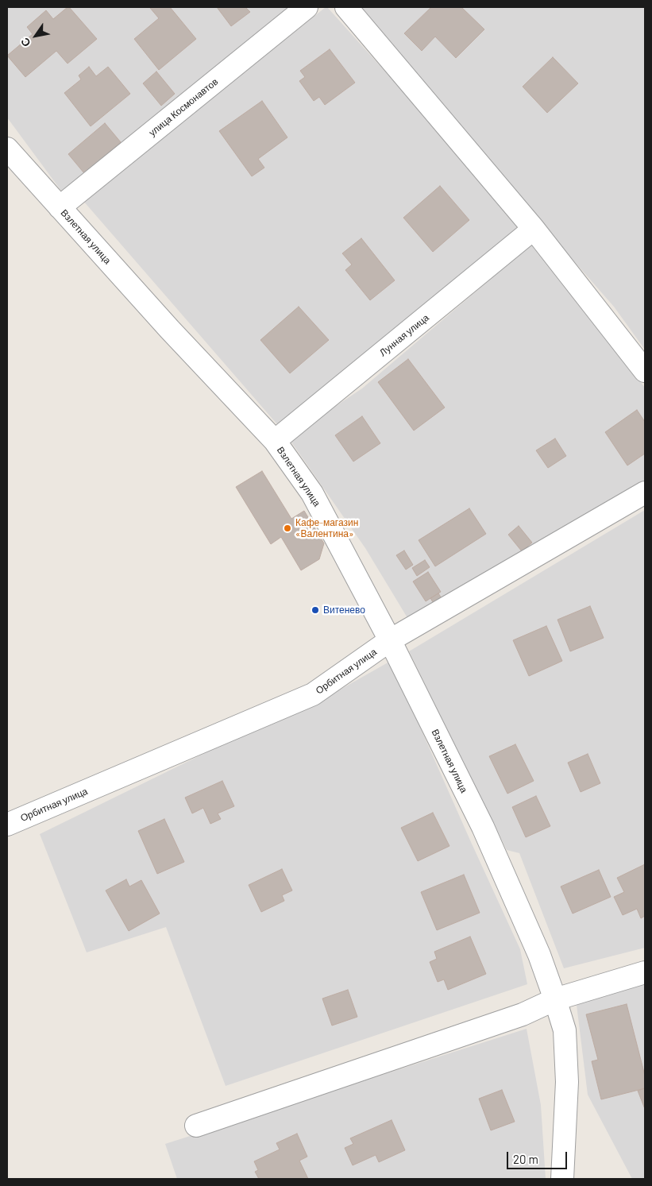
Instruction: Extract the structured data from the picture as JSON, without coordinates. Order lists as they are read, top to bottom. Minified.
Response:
{"streets":{"street":["улица Космонавтов","Взлетная улица","Лунная улица","Орбитная улица"]},"crossings":[["улица Космонавтов","Взлетная улица"],["Взлетная улица","Лунная улица"],["Взлетная улица","Орбитная улица"]],"places":["Кафе-магазин «Валентина»","Витенево"],"scale_bar":"20 m","north":"bottom left"}
